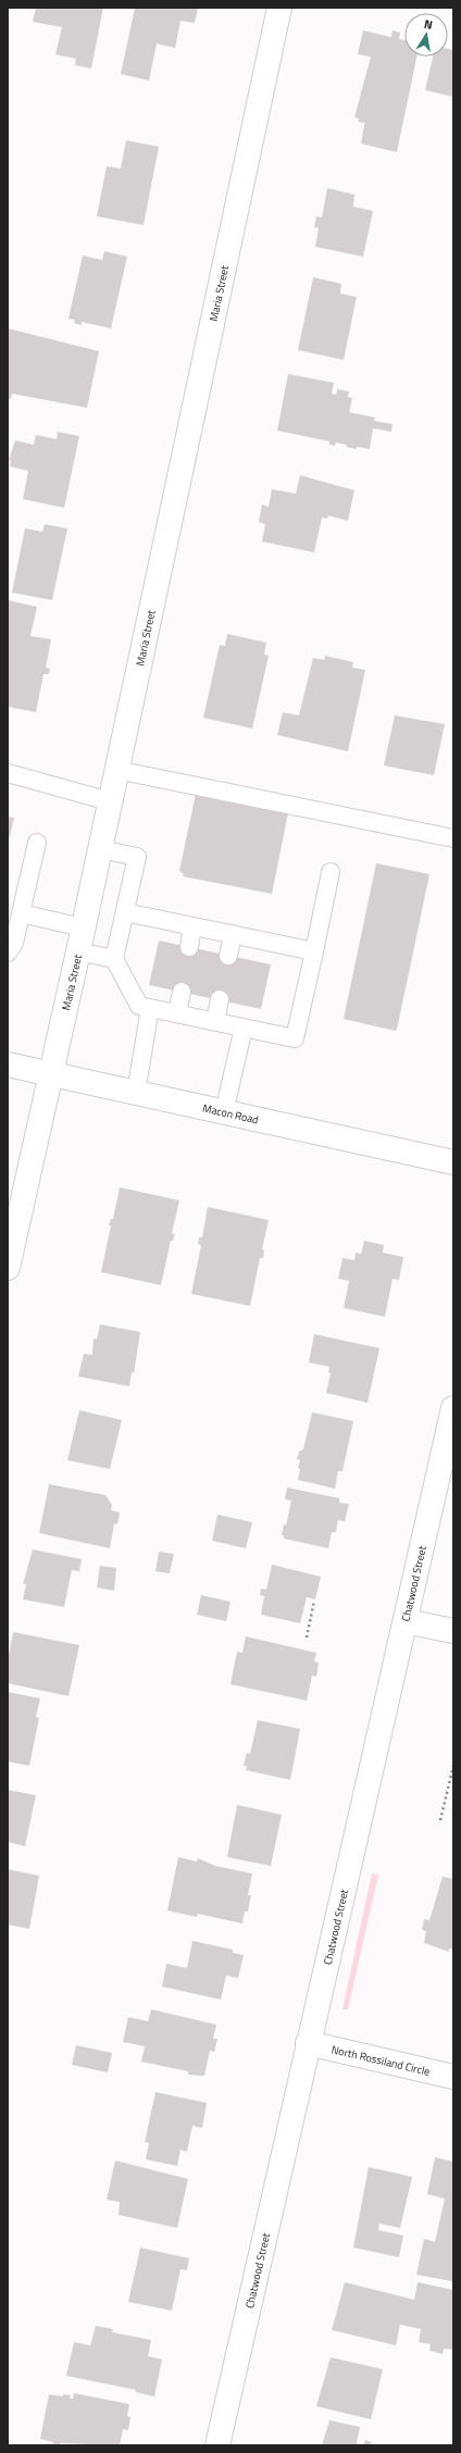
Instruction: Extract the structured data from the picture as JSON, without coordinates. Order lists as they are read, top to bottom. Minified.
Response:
{"streets":{"street":["Maria Street","Macon Road","Chatwood Street","North Rossiland Circle"]},"crossings":[["Maria Street","Macon Road"],["Chatwood Street","North Rossiland Circle"]],"north":"top"}
